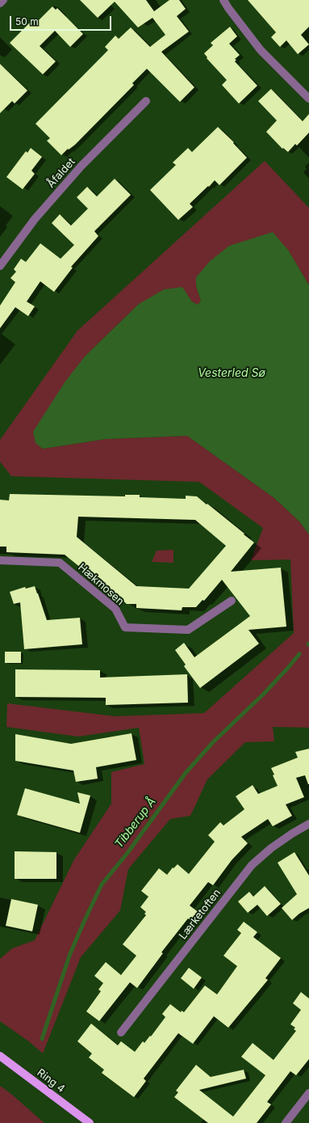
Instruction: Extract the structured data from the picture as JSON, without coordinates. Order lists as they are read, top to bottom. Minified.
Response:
{"streets":{"main road":["Ring 4"],"street":["Åfaldet","Hækmosen","Lærketoften"]},"water":["Vesterled Sø","Tibberup Å"],"scale_bar":"50 m"}
